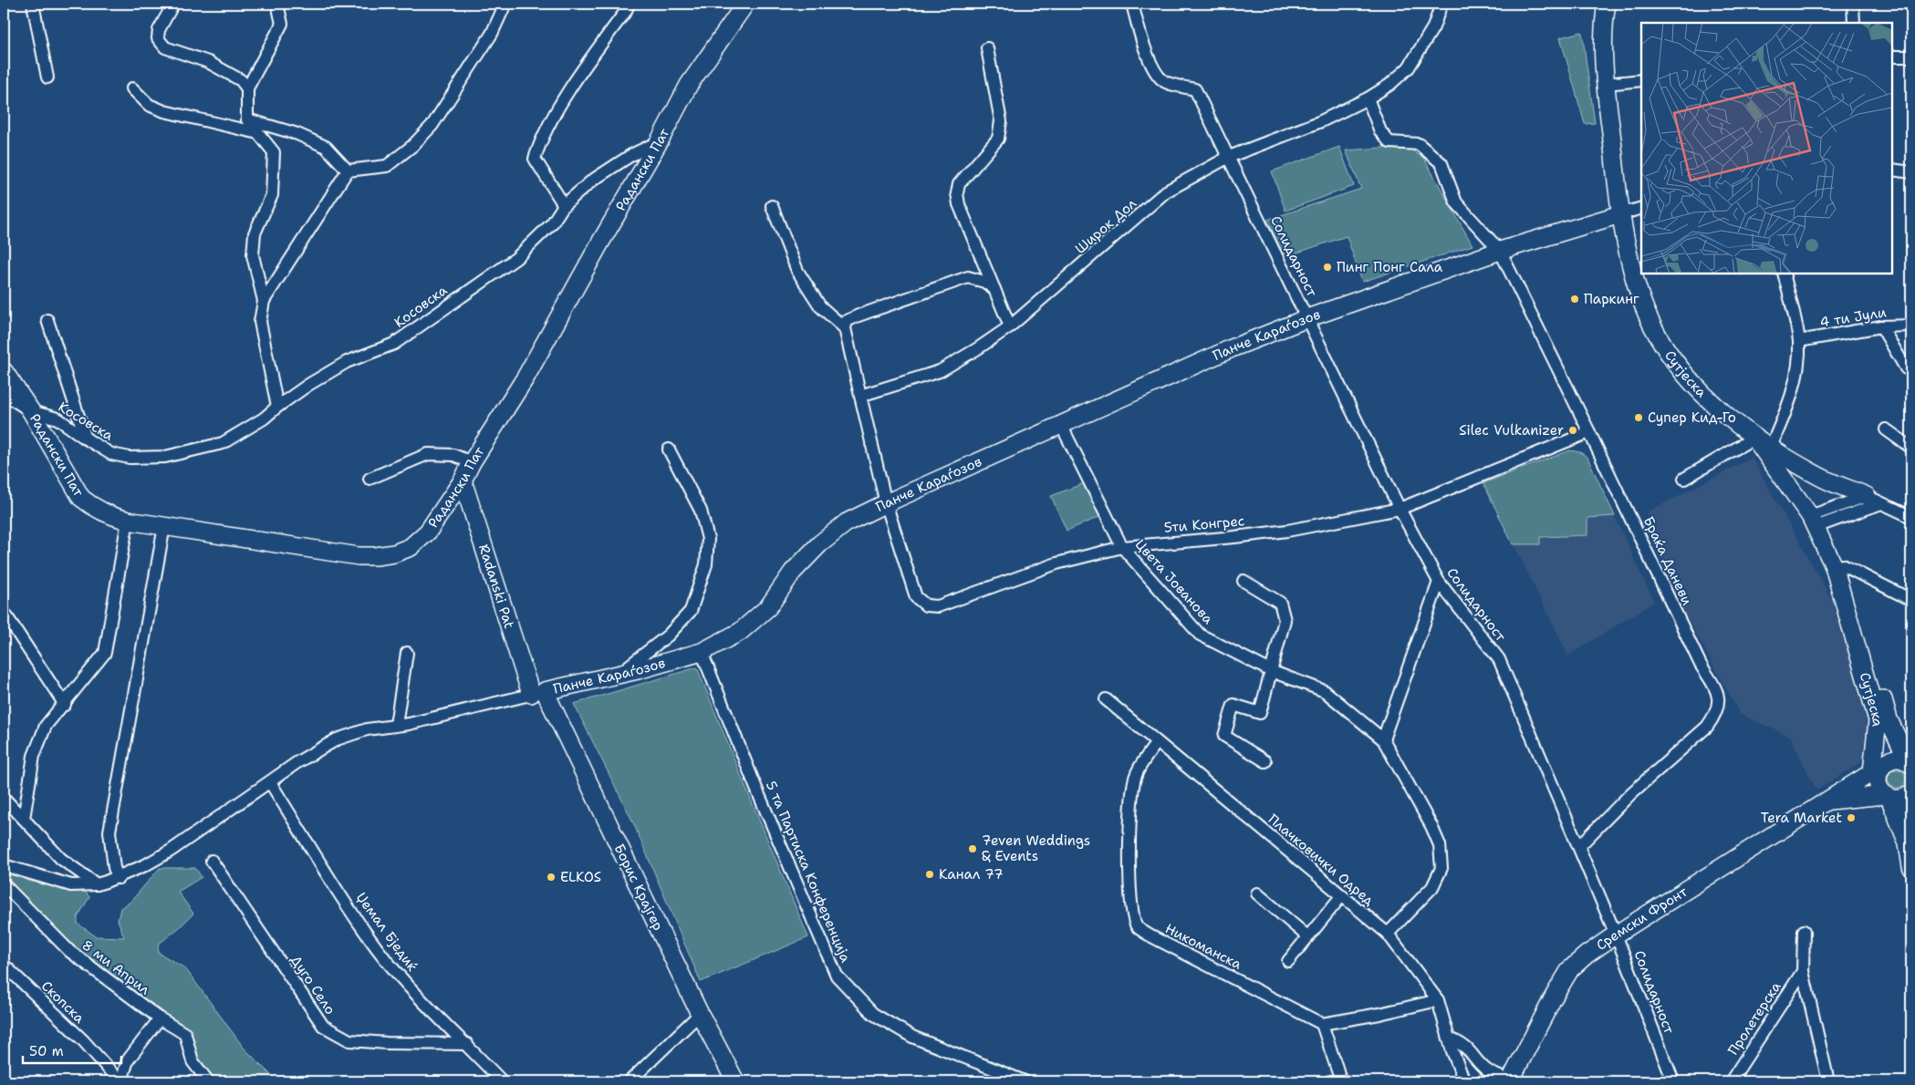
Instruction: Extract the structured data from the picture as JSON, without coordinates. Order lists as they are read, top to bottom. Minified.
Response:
{"streets":{"street":["Радански Пат","Широк Дол","Солидарност","Косовска","4 ти Јули","Панче Караѓозов","Сутјеска","5ти Конгрес","Браќа Даневи","Цвета Јованова","Radanski Pat","Плачковички Одред","5 та Партиска Конференција","Борис Крајгер","Сремски Фронт","Џемал Бједиќ","Никоманска","8 ми Април","Дуго Село","Скопска","Пролетерска"]},"crossings":[["Радански Пат","Косовска"],["Радански Пат","Radanski Pat"],["Широк Дол","Солидарност"],["Широк Дол","Браќа Даневи"],["Солидарност","Панче Караѓозов"],["Солидарност","5ти Конгрес"],["Солидарност","Браќа Даневи"],["Солидарност","Сремски Фронт"],["Панче Караѓозов","Сутјеска"],["Панче Караѓозов","5ти Конгрес"],["Панче Караѓозов","Браќа Даневи"],["Панче Караѓозов","Цвета Јованова"],["Панче Караѓозов","Radanski Pat"],["Панче Караѓозов","5 та Партиска Конференција"],["Панче Караѓозов","Борис Крајгер"],["Панче Караѓозов","Џемал Бједиќ"],["Сутјеска","Сремски Фронт"],["5ти Конгрес","Браќа Даневи"],["5ти Конгрес","Цвета Јованова"],["Цвета Јованова","Плачковички Одред"],["Radanski Pat","Борис Крајгер"],["Плачковички Одред","Никоманска"],["Џемал Бједиќ","Дуго Село"]],"places":["Пинг Понг Сала","Паркинг","Супер Кид-Го","Silec Vulkanizer","Tera Market","7even Weddings & Events","Канал 77","ELKOS"],"scale_bar":"50 m"}
